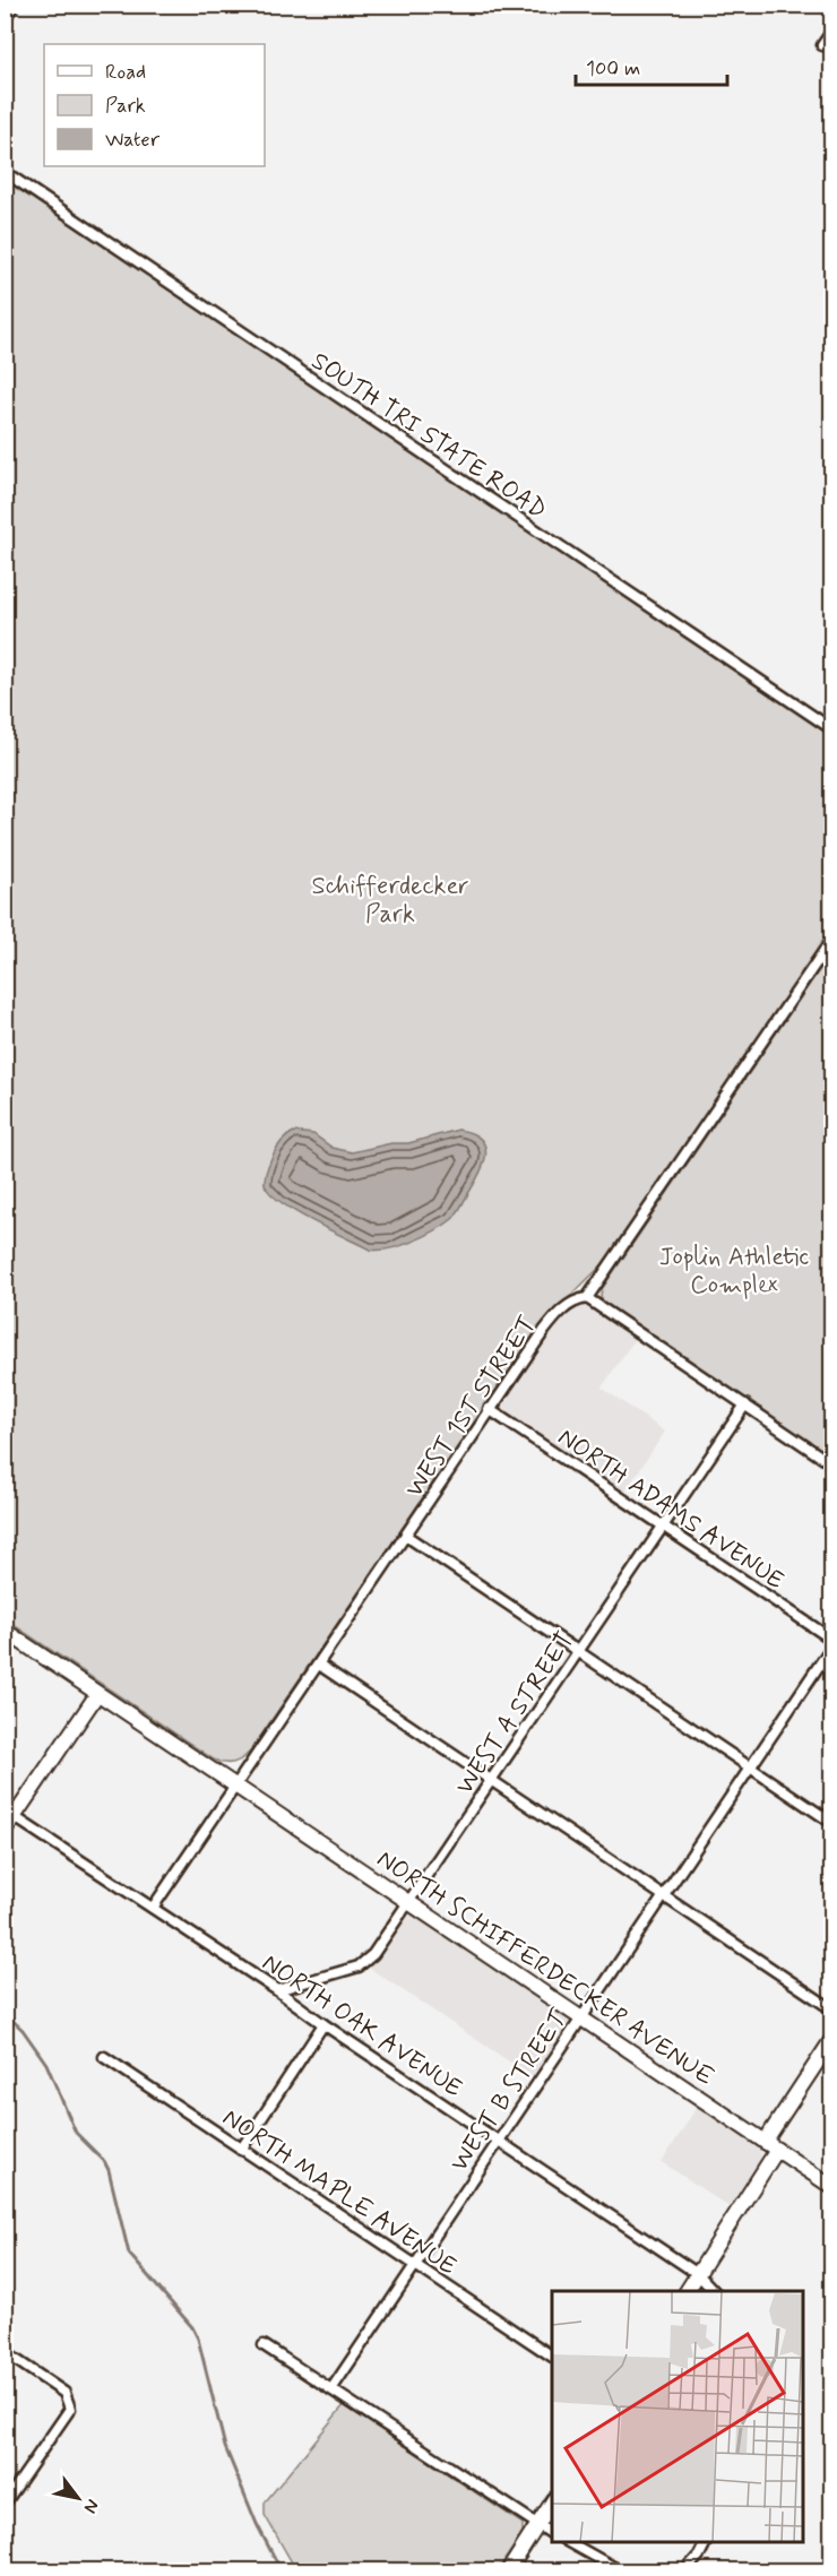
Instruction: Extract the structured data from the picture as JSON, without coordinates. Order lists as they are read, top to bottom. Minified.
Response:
{"streets":{"main road":["NORTH SCHIFFERDECKER AVENUE"],"street":["SOUTH TRI STATE ROAD","WEST 1ST STREET","NORTH ADAMS AVENUE","WEST A STREET","NORTH OAK AVENUE","WEST B STREET","NORTH MAPLE AVENUE"]},"crossings":[["WEST 1ST STREET","NORTH ADAMS AVENUE"],["WEST 1ST STREET","NORTH SCHIFFERDECKER AVENUE"],["WEST 1ST STREET","NORTH OAK AVENUE"],["NORTH ADAMS AVENUE","WEST A STREET"],["WEST A STREET","NORTH SCHIFFERDECKER AVENUE"],["WEST A STREET","NORTH OAK AVENUE"],["NORTH SCHIFFERDECKER AVENUE","WEST B STREET"],["NORTH OAK AVENUE","WEST B STREET"],["WEST B STREET","NORTH MAPLE AVENUE"]],"parks":["Schifferdecker Park","Joplin Athletic Complex"],"legend":["Road","Park","Water"],"scale_bar":"100 m","north":"bottom right"}
